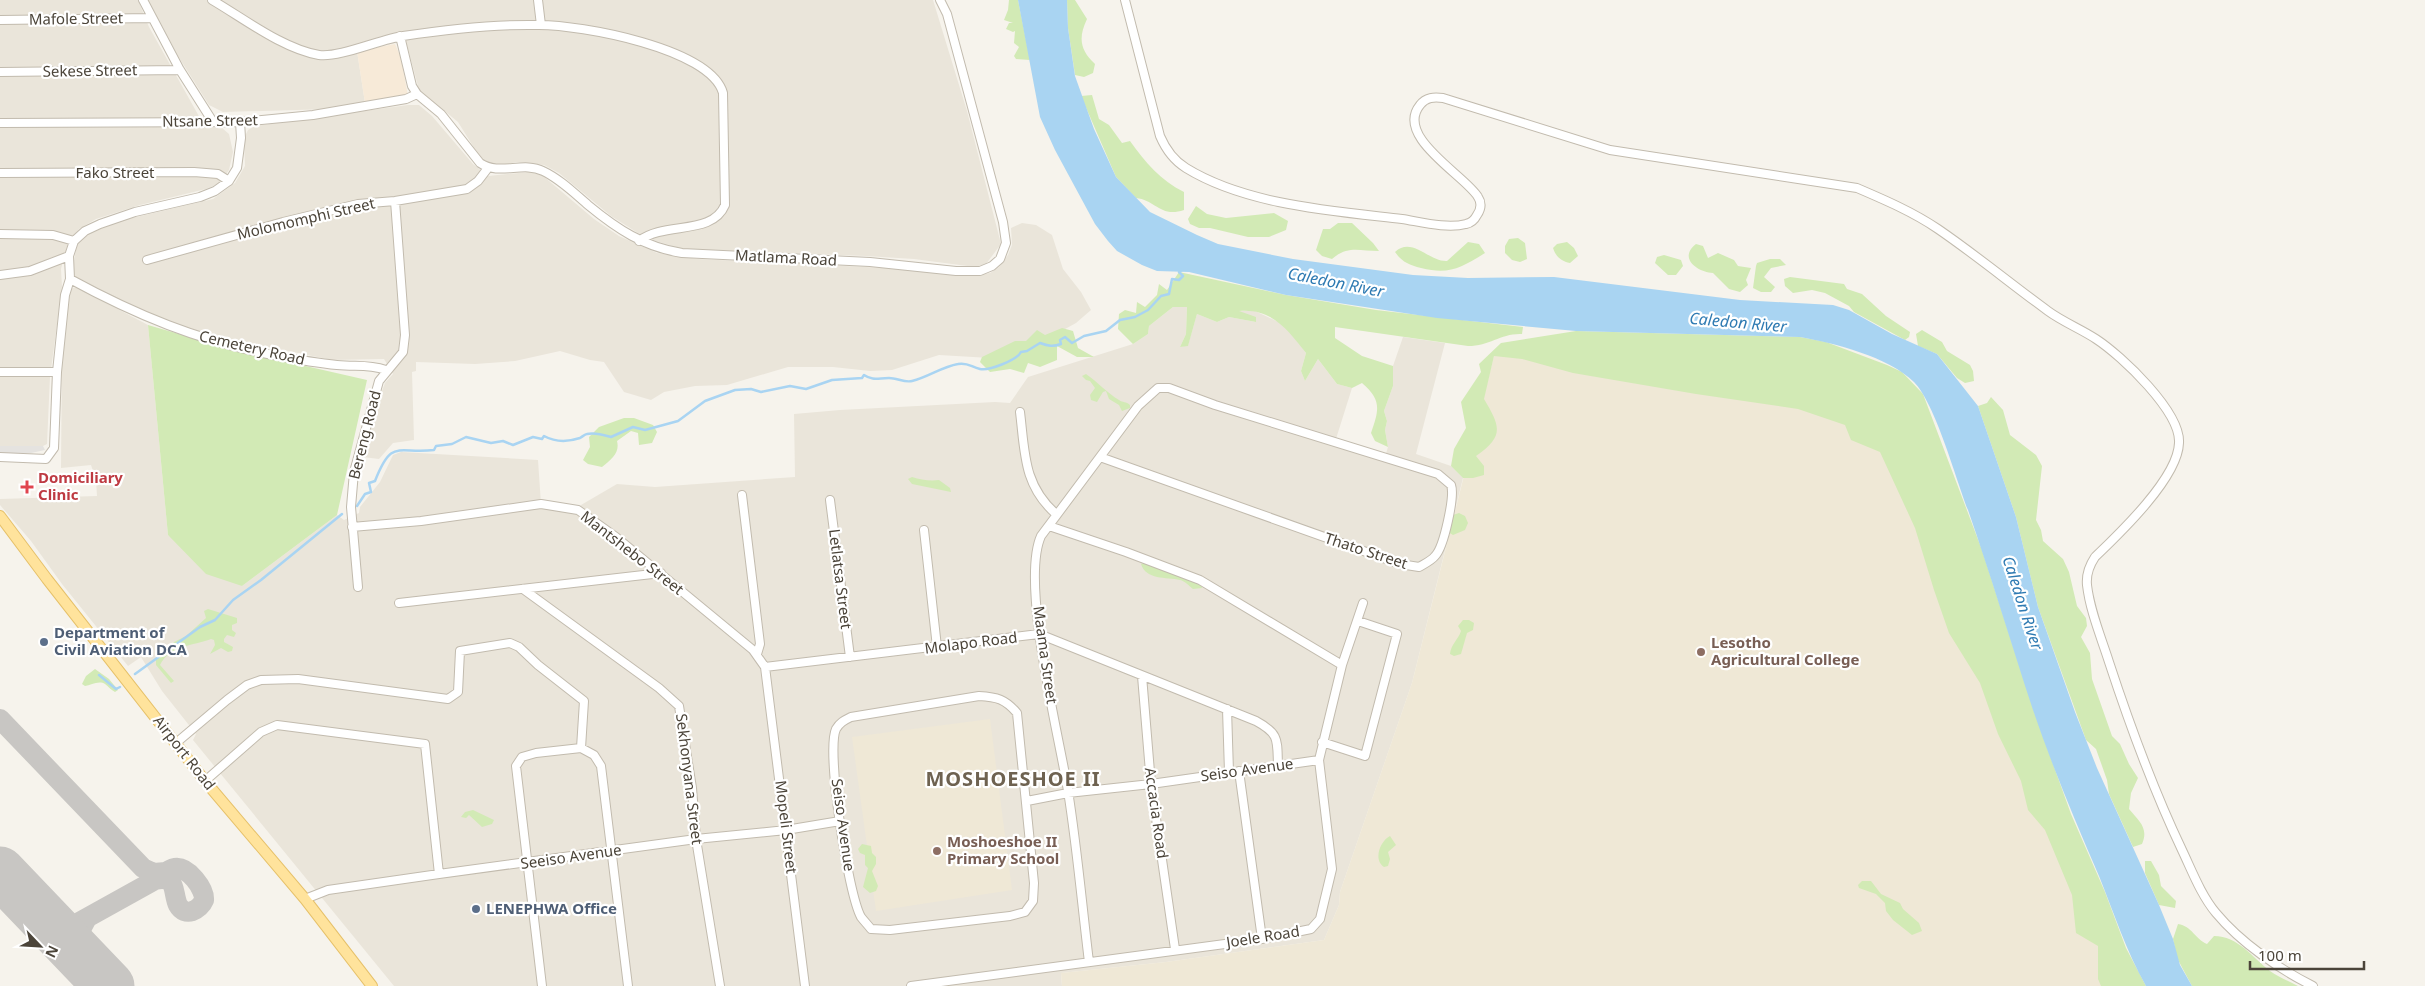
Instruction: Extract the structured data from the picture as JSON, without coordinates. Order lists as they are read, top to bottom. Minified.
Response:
{"streets":{"main road":["Airport Road"],"street":["Mafole Street","Sekese Street","Ntsane Street","Fako Street","Molomomphi Street","Matlama Road","Cemetery Road","Bereng Road","Thato Street","Mantshebo Street","Letlatsa Street","Molapo Road","Maama Street","Seiso Avenue","Sekhonyana Street","Accacia Road","Mopeli Street","Seeiso Avenue","Joele Road"]},"crossings":[["Molomomphi Street","Matlama Road"],["Molomomphi Street","Bereng Road"],["Cemetery Road","Bereng Road"],["Bereng Road","Mantshebo Street"],["Thato Street","Maama Street"],["Mantshebo Street","Molapo Road"],["Mantshebo Street","Mopeli Street"],["Letlatsa Street","Molapo Road"],["Molapo Road","Maama Street"],["Molapo Road","Seiso Avenue"],["Molapo Road","Accacia Road"],["Molapo Road","Mopeli Street"],["Maama Street","Seiso Avenue"],["Maama Street","Joele Road"],["Airport Road","Seeiso Avenue"],["Seiso Avenue","Accacia Road"],["Seiso Avenue","Seeiso Avenue"],["Seiso Avenue","Joele Road"],["Sekhonyana Street","Seeiso Avenue"],["Accacia Road","Joele Road"],["Mopeli Street","Seeiso Avenue"]],"districts":["MOSHOESHOE II"],"water":["Caledon River"],"places":{"health":["Domiciliary Clinic"],"other":["Department of Civil Aviation DCA","Lesotho Agricultural College","Moshoeshoe II Primary School","LENEPHWA Office"]},"scale_bar":"100 m","north":"bottom right"}
